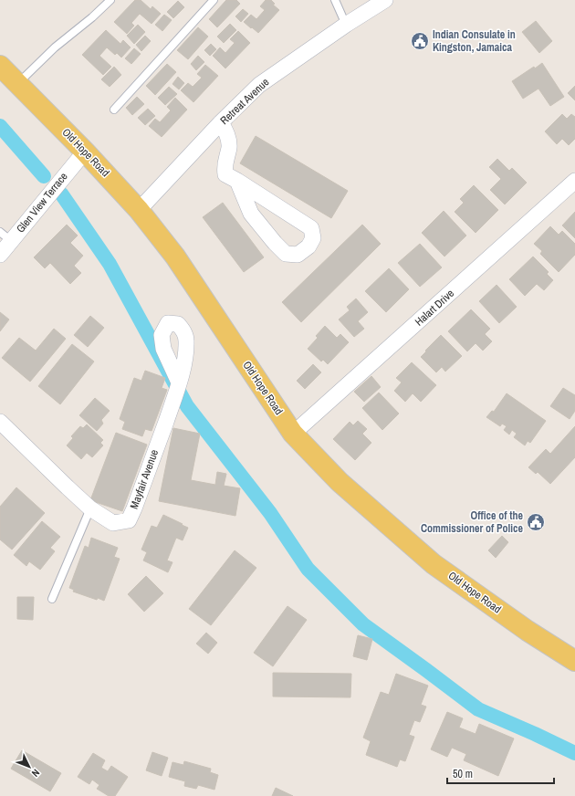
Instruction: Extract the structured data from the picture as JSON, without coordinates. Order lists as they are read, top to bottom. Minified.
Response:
{"streets":{"main road":["Old Hope Road"],"street":["Retreat Avenue","Glen View Terrace","Halart Drive","Mayfair Avenue"]},"crossings":[["Retreat Avenue","Old Hope Road"],["Old Hope Road","Glen View Terrace"],["Old Hope Road","Halart Drive"]],"places":{"public building":["Indian Consulate in Kingston, Jamaica","Office of the Commissioner of Police"]},"scale_bar":"50 m","north":"bottom right"}
